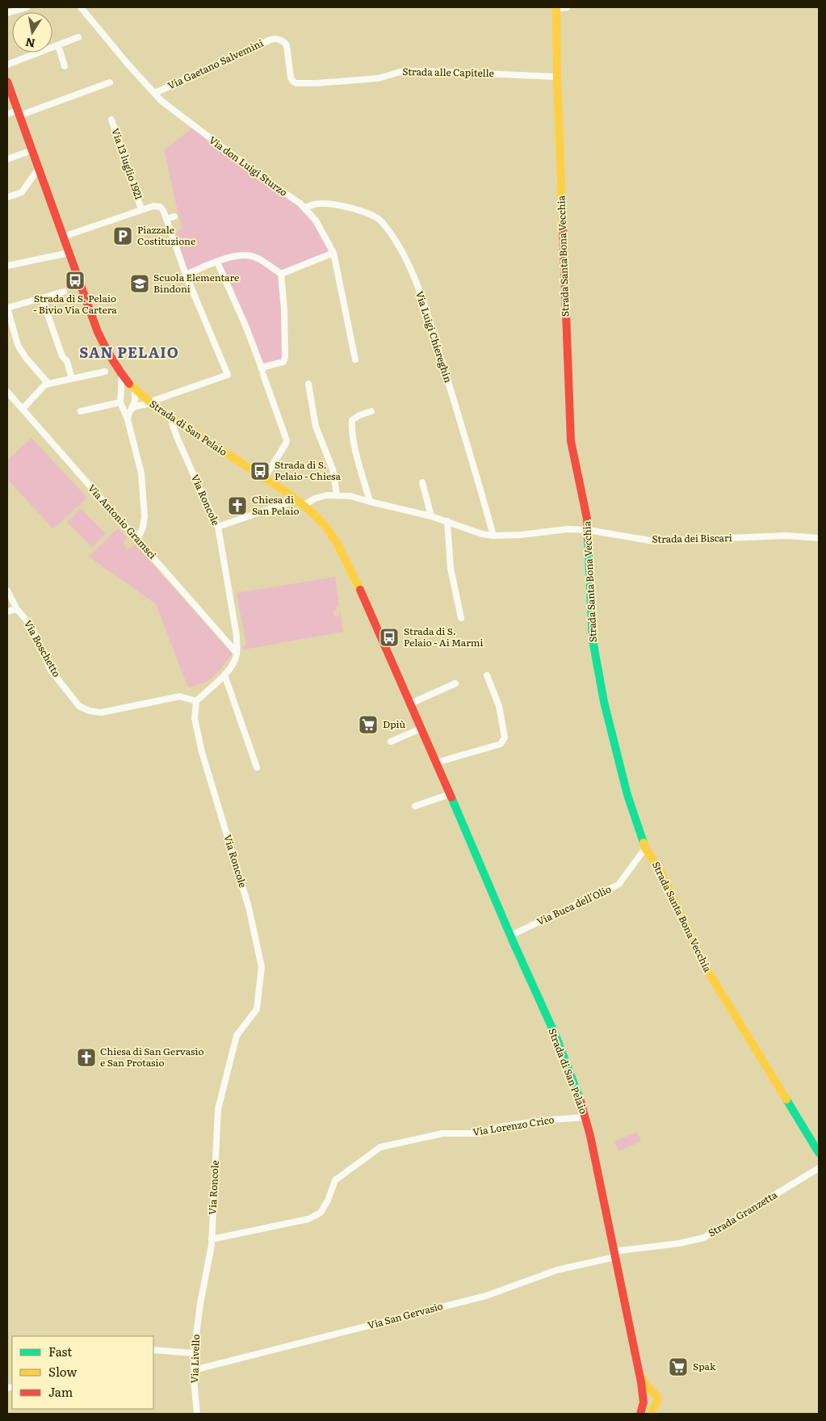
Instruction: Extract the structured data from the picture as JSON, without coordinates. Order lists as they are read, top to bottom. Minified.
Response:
{"streets":{"main road":["Strada Santa Bona Vecchia","Strada di San Pelaio"],"street":["Via Gaetano Salvemini","Strada alle Capitelle","Via 13 luglio 1921","Via don Luigi Sturzo","Via Luigi Chiereghin","Via Roncole","Via Antonio Gramsci","Strada dei Biscari","Via Boschetto","Via Buca dell'Olio","Via Lorenzo Crico","Strada Granzetta","Via San Gervasio","Via Livello"]},"crossings":[["Via Gaetano Salvemini","Strada alle Capitelle"],["Via Gaetano Salvemini","Via don Luigi Sturzo"],["Strada alle Capitelle","Strada Santa Bona Vecchia"],["Via don Luigi Sturzo","Via Luigi Chiereghin"],["Strada Santa Bona Vecchia","Strada dei Biscari"],["Strada Santa Bona Vecchia","Via Buca dell'Olio"],["Via Luigi Chiereghin","Strada dei Biscari"],["Strada di San Pelaio","Via Roncole"],["Strada di San Pelaio","Strada dei Biscari"],["Strada di San Pelaio","Via Buca dell'Olio"],["Strada di San Pelaio","Via Lorenzo Crico"],["Strada di San Pelaio","Strada Granzetta"],["Strada di San Pelaio","Via San Gervasio"],["Via Roncole","Via Antonio Gramsci"],["Via Roncole","Via Boschetto"],["Via Roncole","Via Lorenzo Crico"],["Via Roncole","Via Livello"],["Strada Granzetta","Via San Gervasio"],["Via San Gervasio","Via Livello"]],"districts":["SAN PELAIO"],"places":{"parking":["Piazzale Costituzione"],"bus stop":["Strada di S. Pelaio - Bivio Via Cartera","Strada di S. Pelaio - Chiesa","Strada di S. Pelaio - Ai Marmi"],"school or university":["Scuola Elementare Bindoni"],"church":["Chiesa di San Pelaio","Chiesa di San Gervasio e San Protasio"],"supermarket":["Dpiù","Spak"]},"legend":["Fast","Slow","Jam"],"north":"bottom"}
